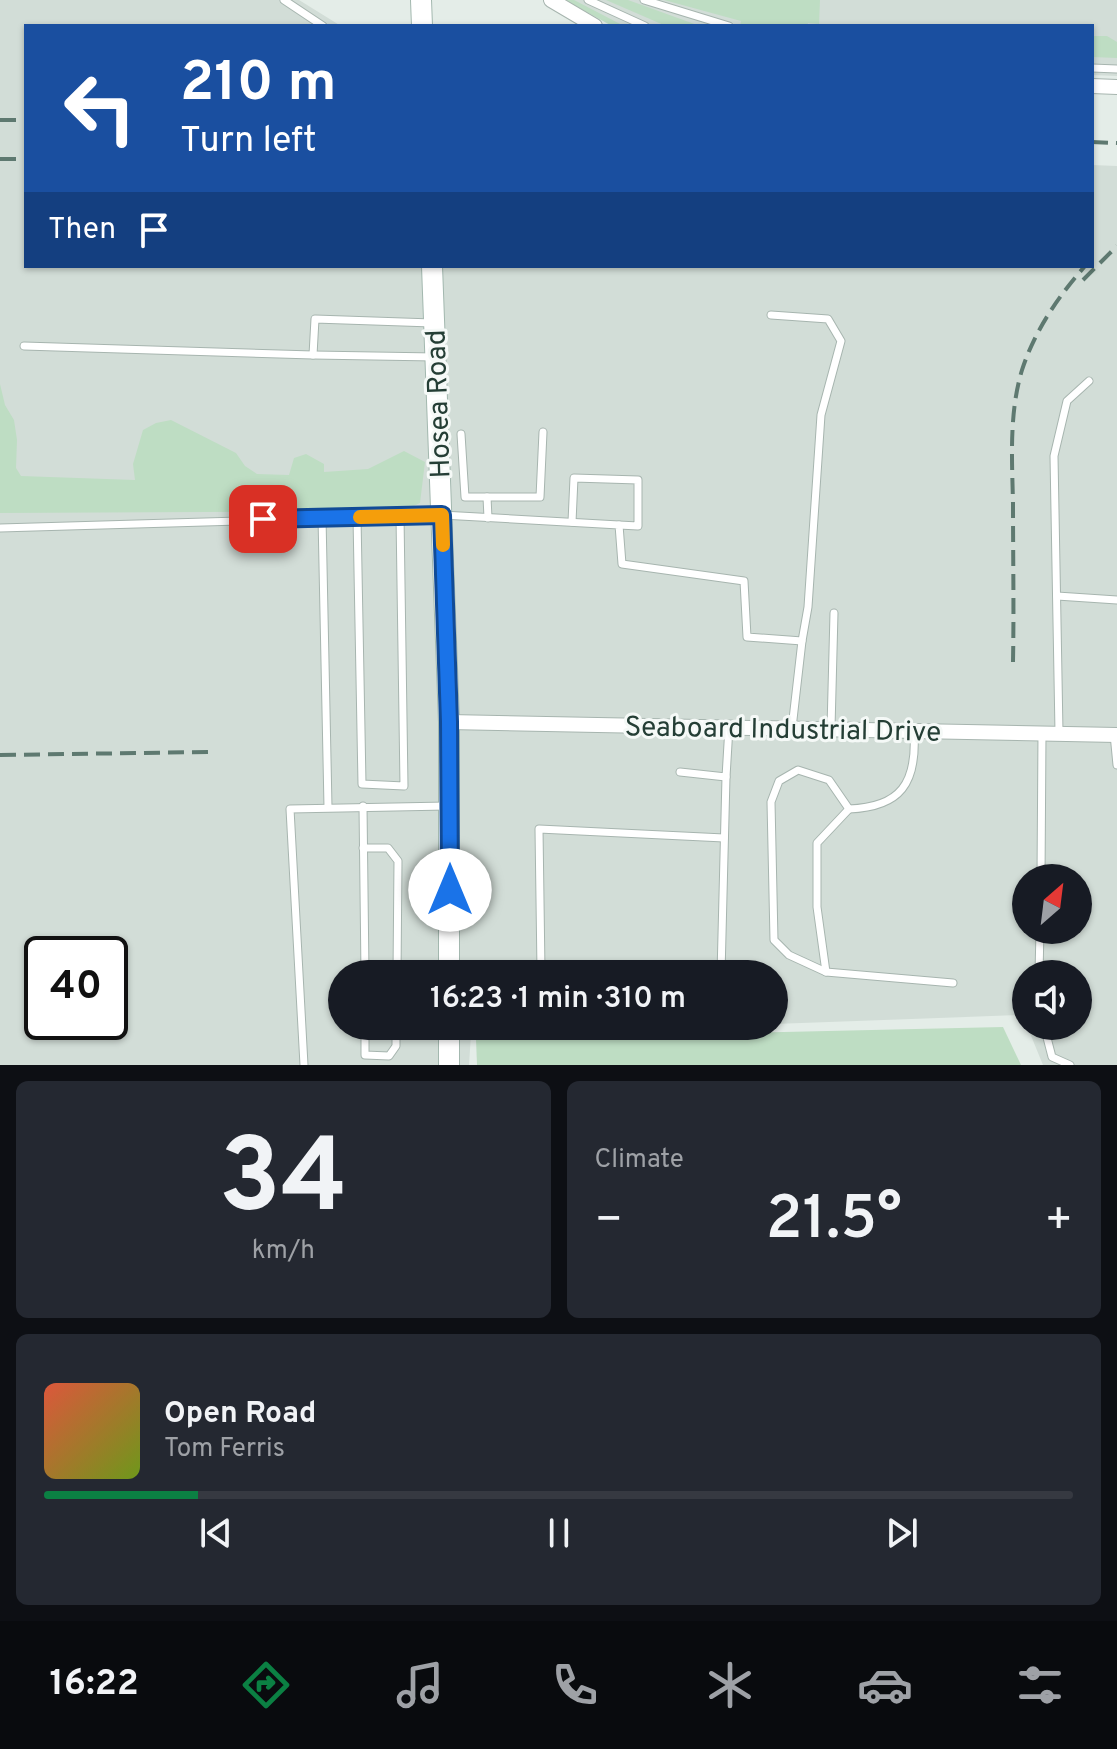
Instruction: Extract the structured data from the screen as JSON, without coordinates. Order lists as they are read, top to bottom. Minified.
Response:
{"streets":{"street":["Hosea Road","Seaboard Industrial Drive"]},"crossings":[["Hosea Road","Seaboard Industrial Drive"]],"north":"top right","page":{"turn":["210 m","Turn left"],"then":"Then","limit":"40","trip":"16:23 · 1 min · 310 m","tile":[["34","km/h"],"Climate"],"heat":["−","21.5°","+"],"song":["Open Road","Tom Ferris"],"tabs":"16:22"}}
